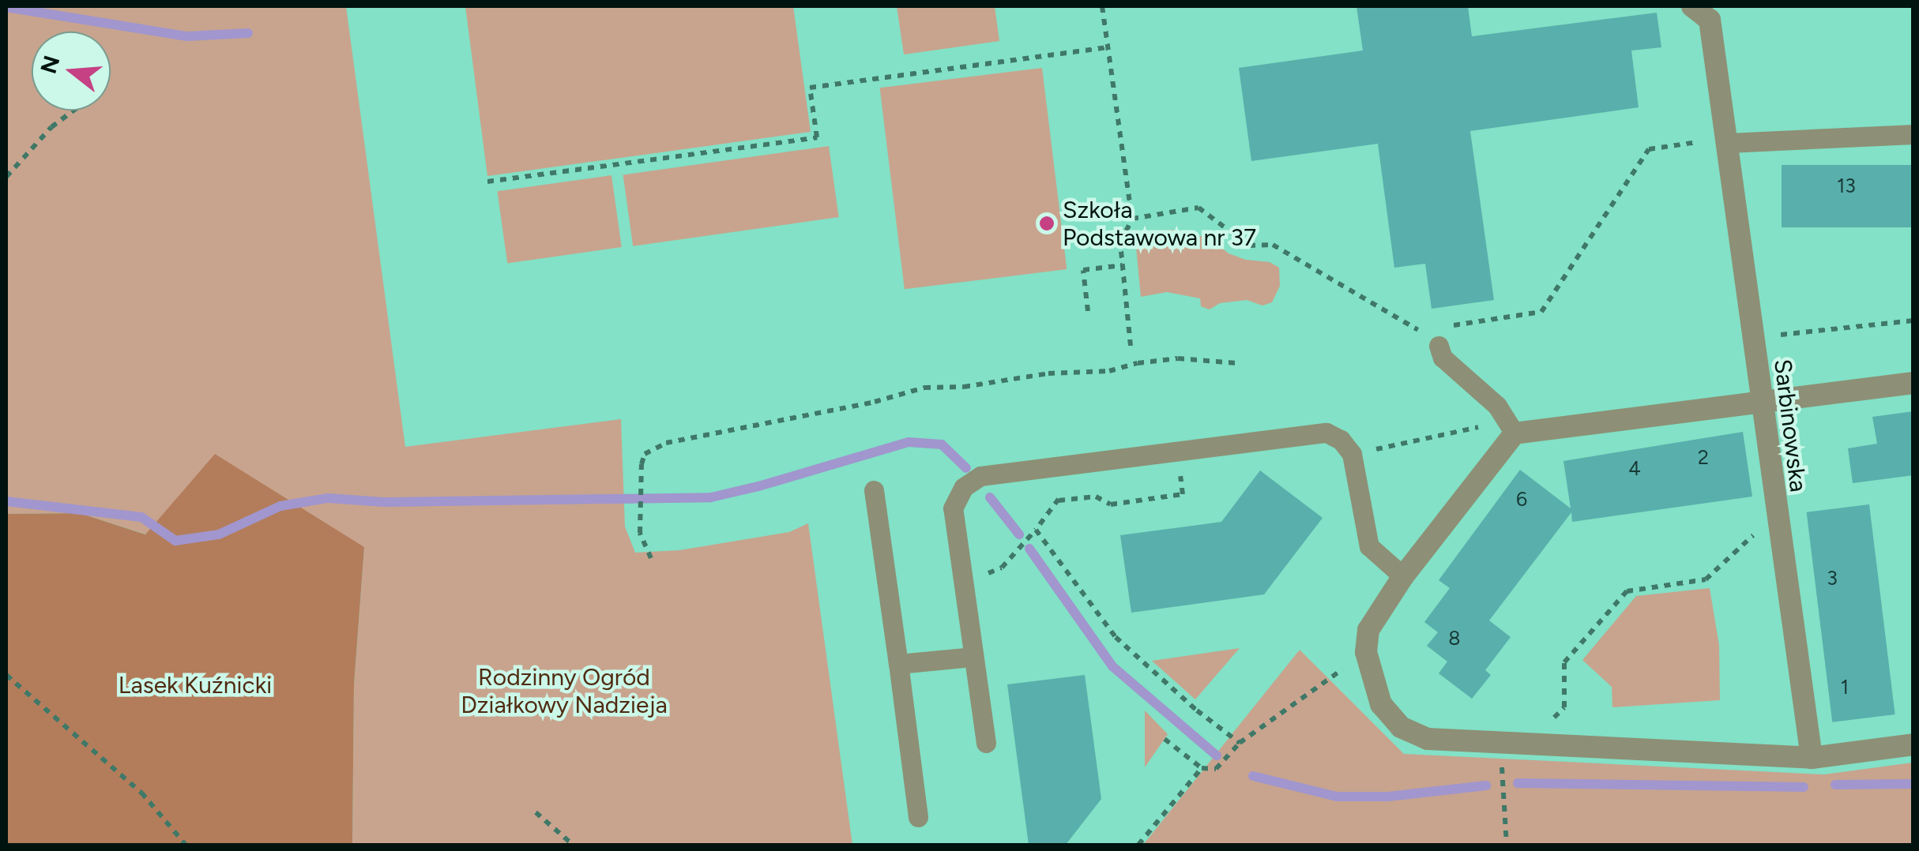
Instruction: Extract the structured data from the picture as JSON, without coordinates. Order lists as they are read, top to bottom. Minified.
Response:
{"streets":{"street":["Sarbinowska"]},"parks":["Rodzinny Ogród Działkowy Nadzieja","Lasek Kuźnicki"],"places":["Szkoła Podstawowa nr 37"],"house_numbers":["13","2","4","6","3","8","1"],"north":"left"}
